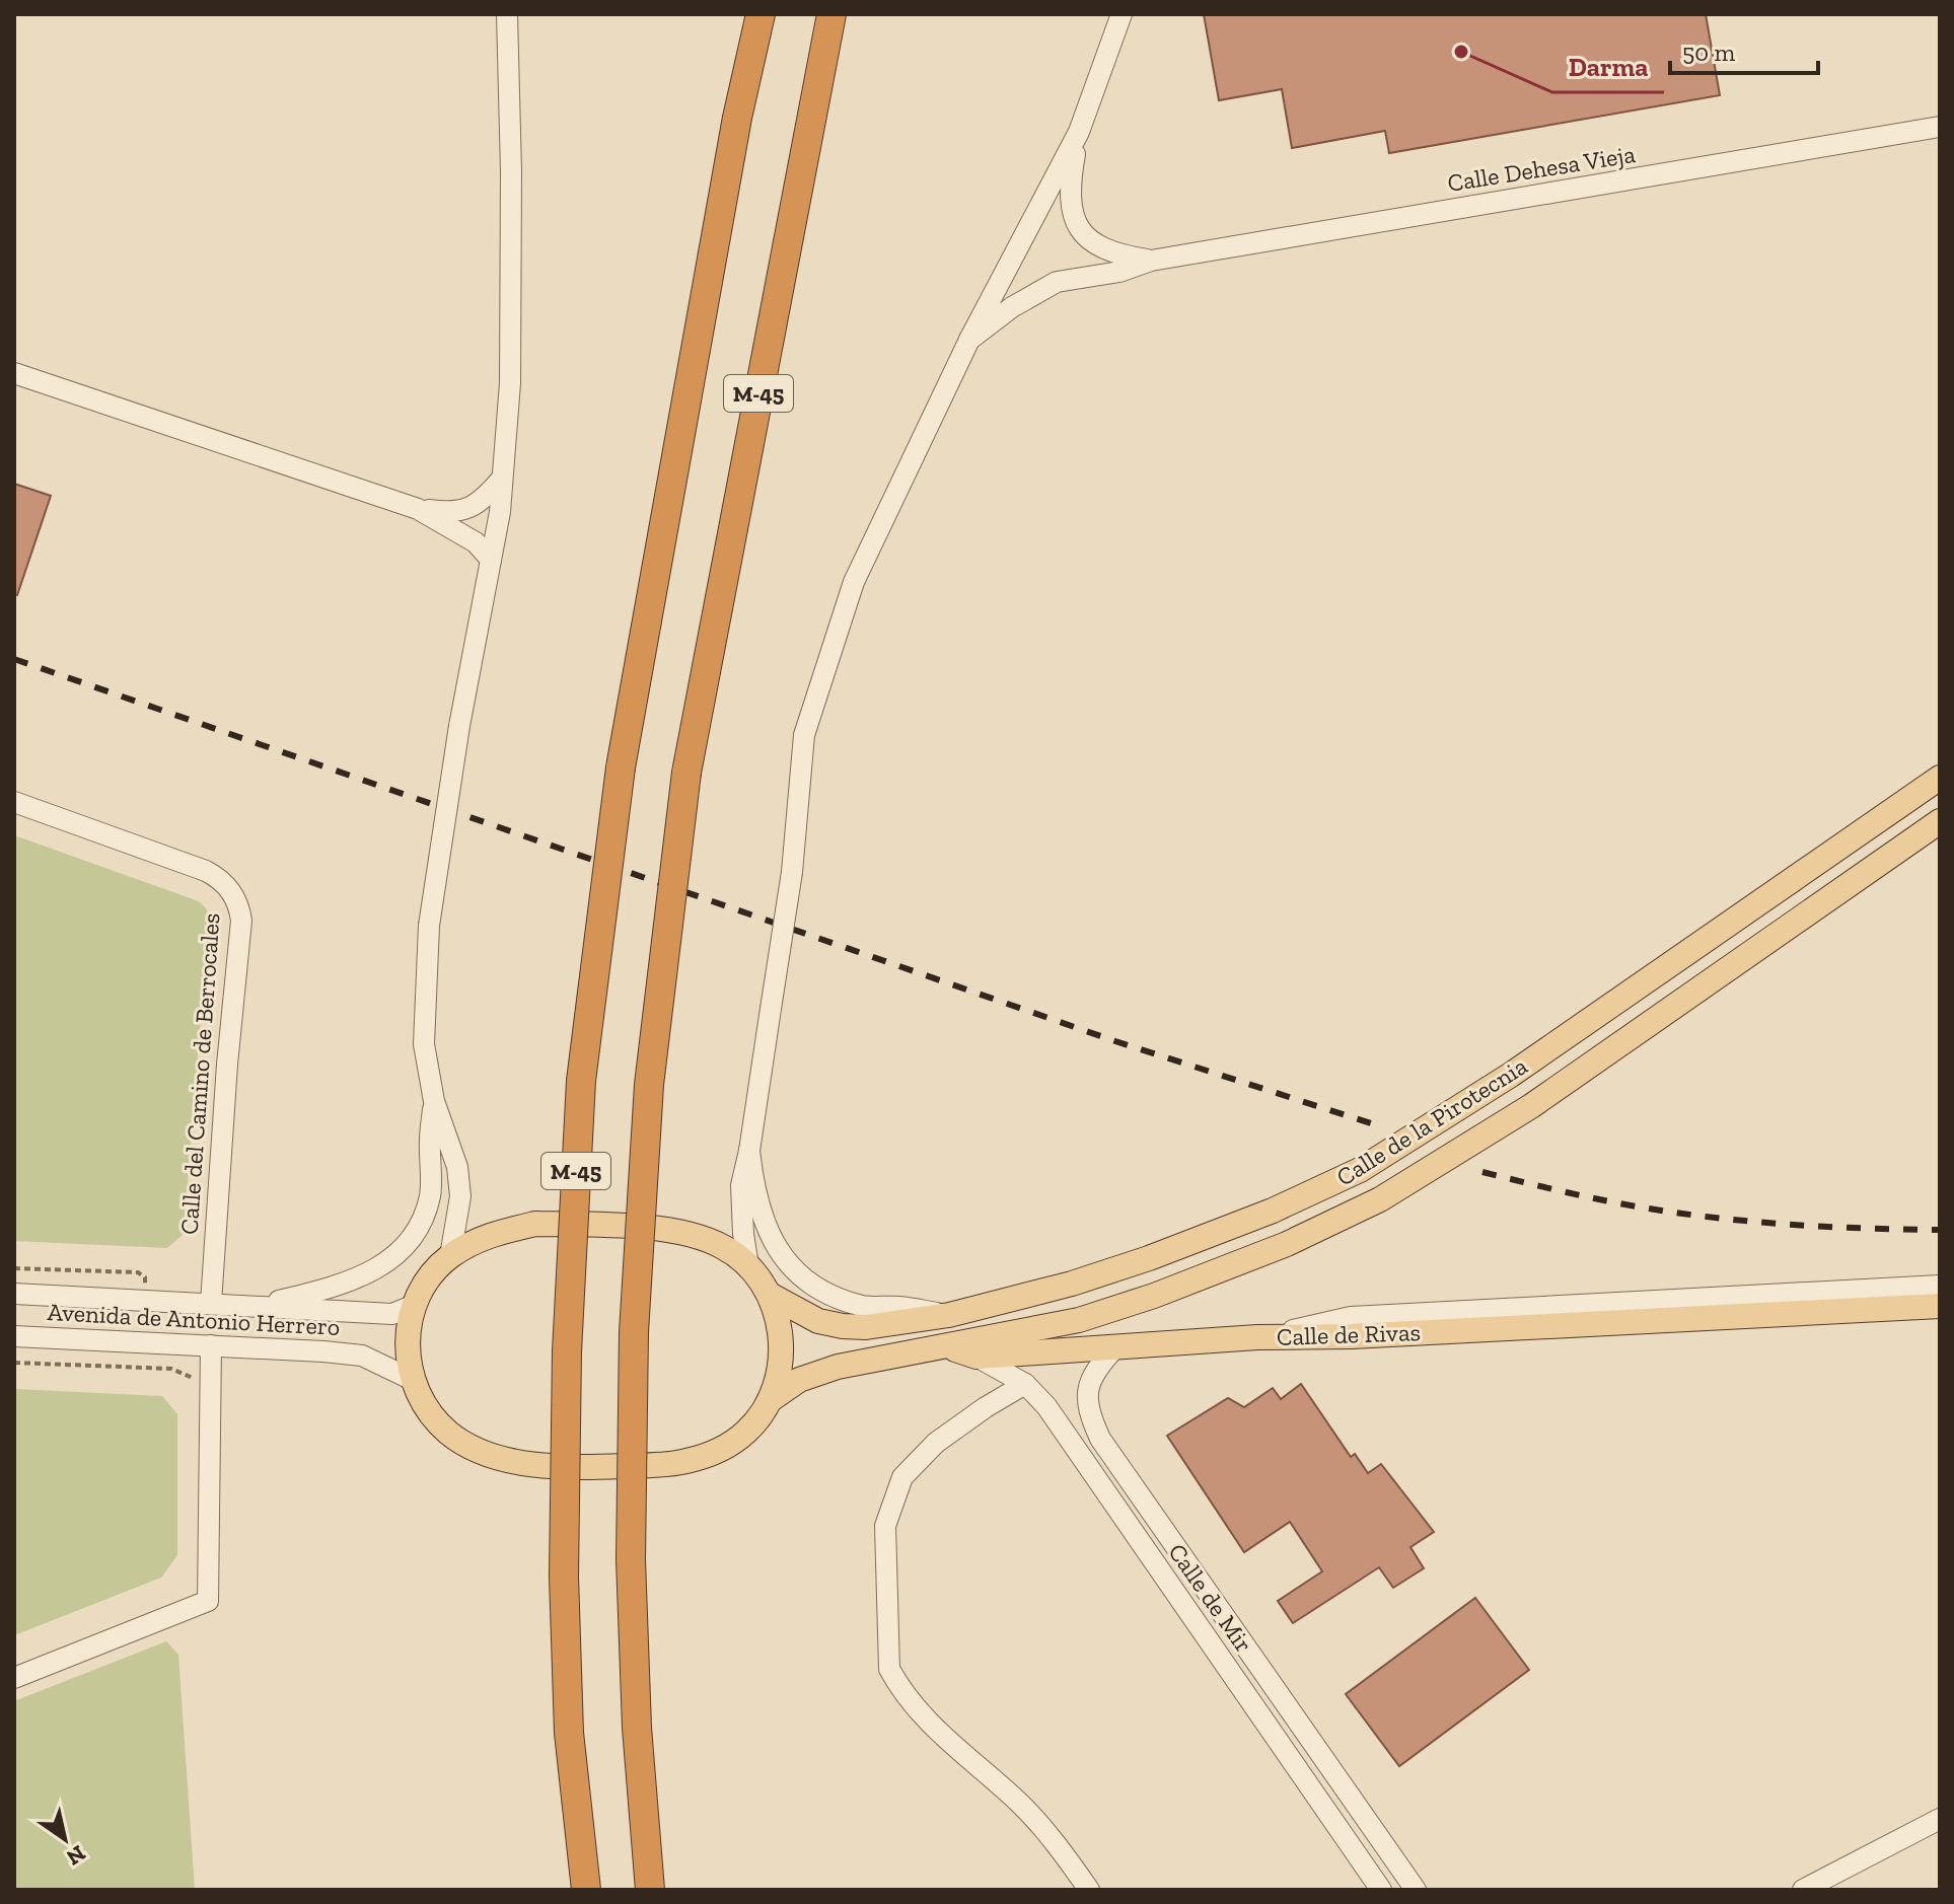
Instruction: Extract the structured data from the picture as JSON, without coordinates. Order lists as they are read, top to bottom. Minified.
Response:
{"streets":{"highway":["M-45"],"main road":["Calle de la Pirotecnia","Calle de Rivas"],"street":["Calle Dehesa Vieja","Calle del Camino de Berrocales","Avenida de Antonio Herrero","Calle de Mir"]},"crossings":[["Calle del Camino de Berrocales","Avenida de Antonio Herrero"],["Calle de la Pirotecnia","Calle de Rivas"],["Calle de Rivas","Calle de Mir"]],"places":["Darma"],"scale_bar":"50 m","north":"bottom right"}
